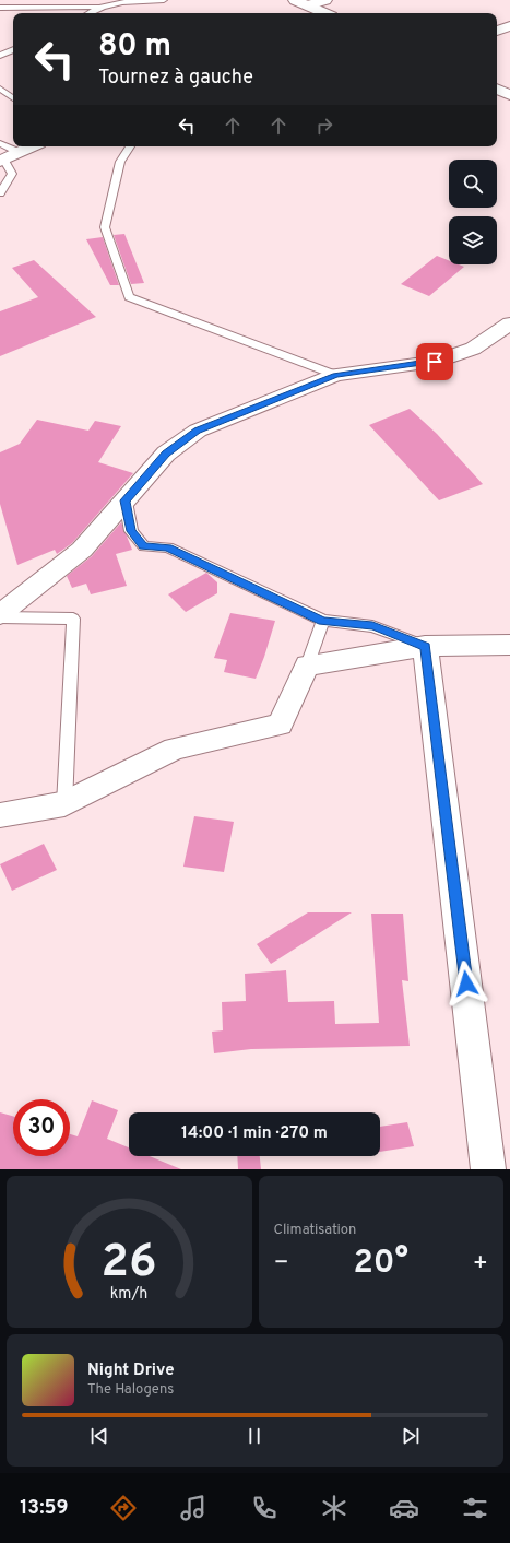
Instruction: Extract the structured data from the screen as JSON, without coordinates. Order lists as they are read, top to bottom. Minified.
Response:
{"page":{"turn":["80 m","Tournez à gauche"],"limit":"30","trip":"14:00 · 1 min · 270 m","tile":"Climatisation","heat":["−","20°","+"],"song":["Night Drive","The Halogens"],"tabs":"13:59","gauge":["26","km/h"]}}
